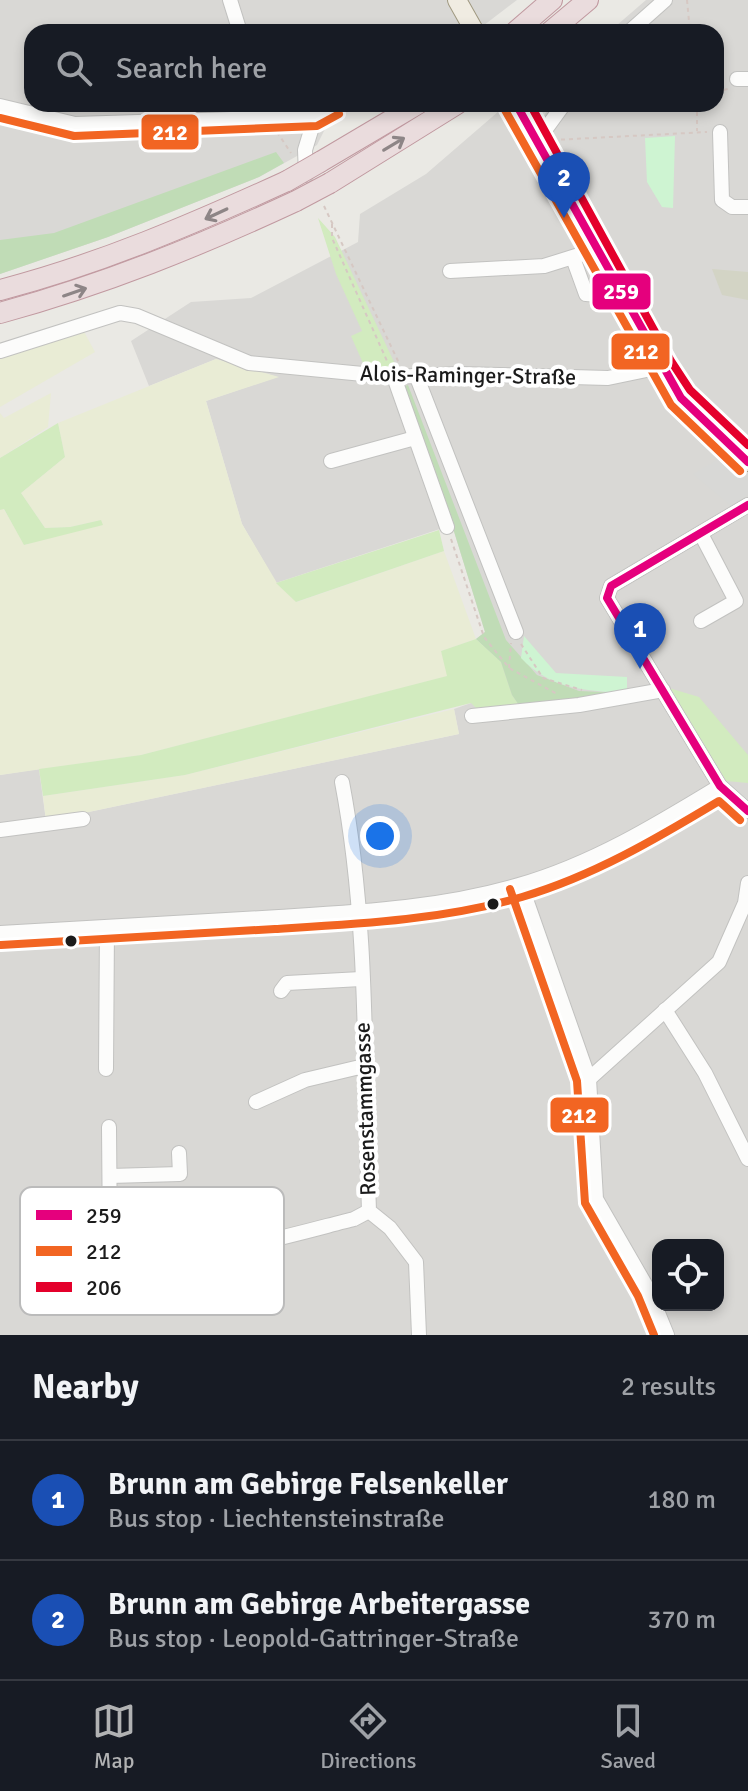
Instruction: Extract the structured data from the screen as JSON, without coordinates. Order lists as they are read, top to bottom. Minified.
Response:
{"streets":{"street":["Alois-Raminger-Straße","Rosenstammgasse"]},"lines":["transit line 259","transit line 212","transit line 206"],"legend":["259","212","206"],"page":{"search":"Search here","pins":["2","1"],"heading":["Nearby","2 results"],"list":[{"mark":"1","name":"Brunn am Gebirge Felsenkeller","note":"Bus stop · Liechtensteinstraße","value":"180 m"},{"mark":"2","name":"Brunn am Gebirge Arbeitergasse","note":"Bus stop · Leopold-Gattringer-Straße","value":"370 m"}],"nav":["Map","Directions","Saved"]}}
